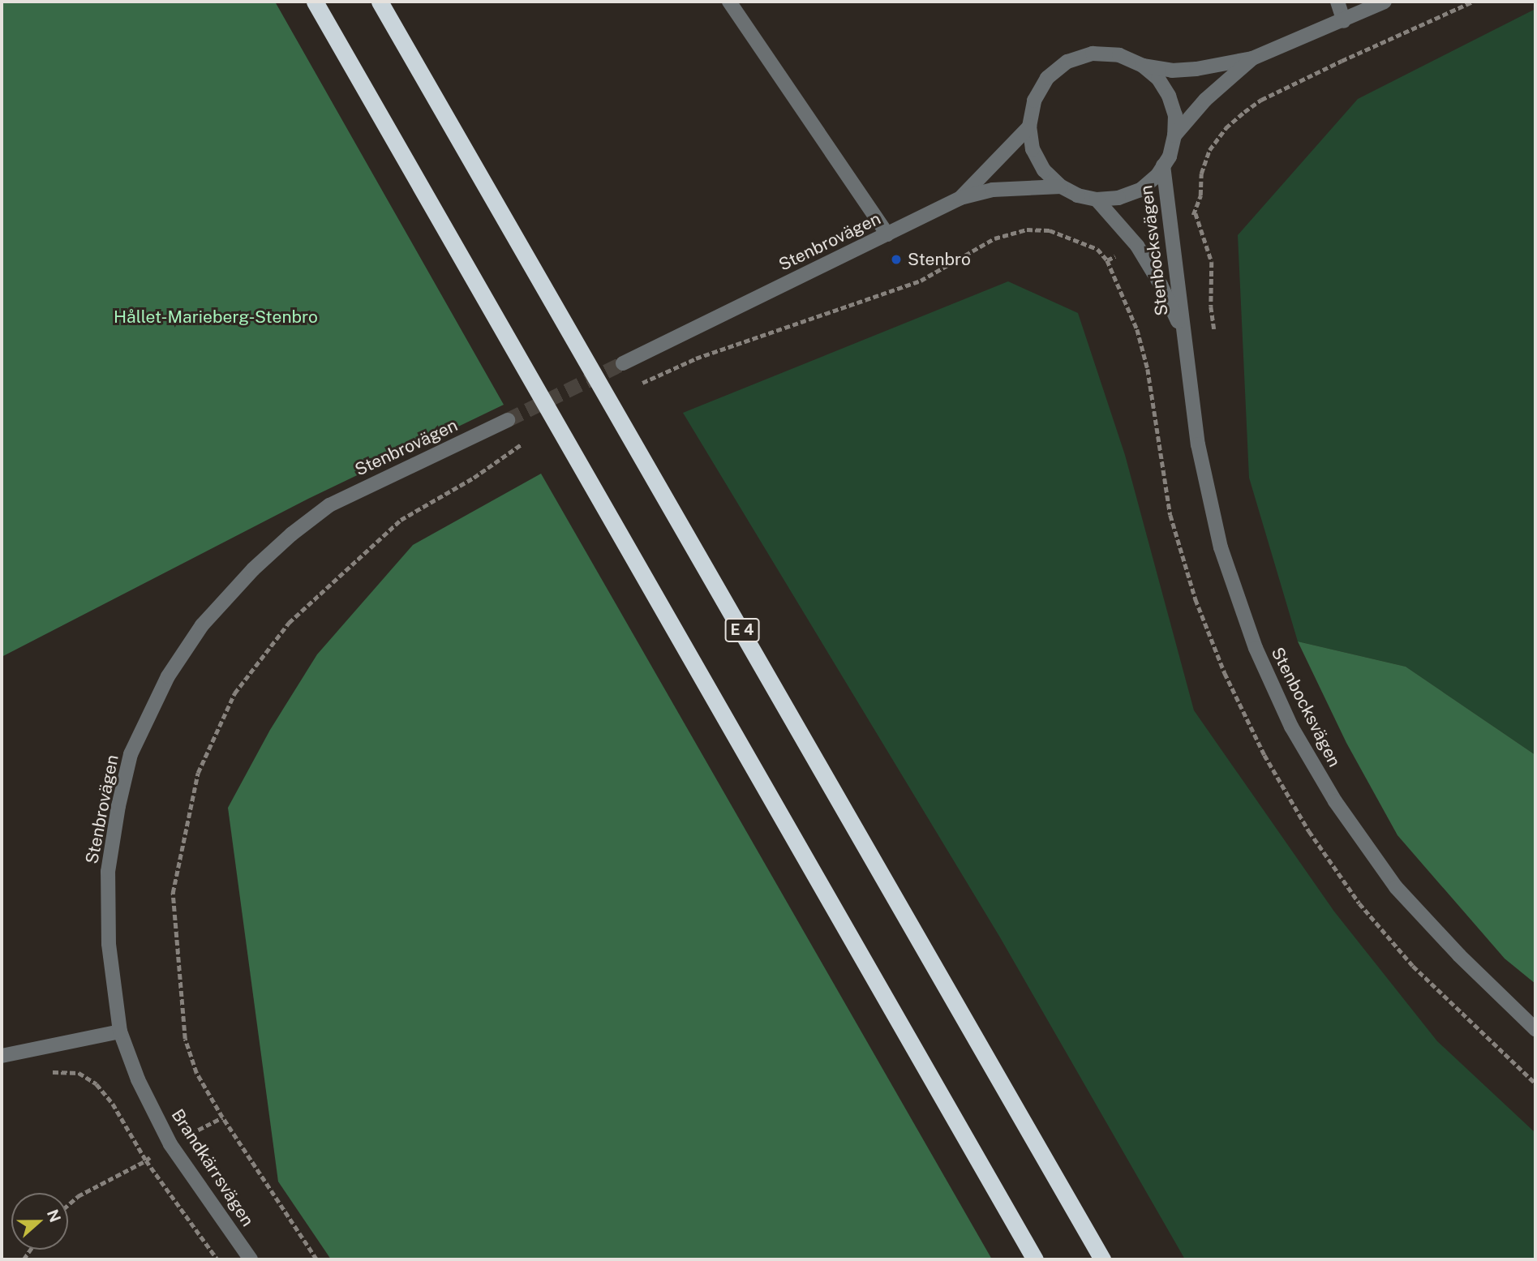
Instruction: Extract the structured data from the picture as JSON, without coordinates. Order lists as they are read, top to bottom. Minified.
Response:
{"streets":{"highway":["E 4"],"street":["Stenbrovägen","Stenbocksvägen","Brandkärrsvägen"]},"crossings":[["Stenbrovägen","Stenbocksvägen"],["Stenbrovägen","Brandkärrsvägen"]],"parks":["Hållet-Marieberg-Stenbro"],"places":["Stenbro"],"north":"right"}
